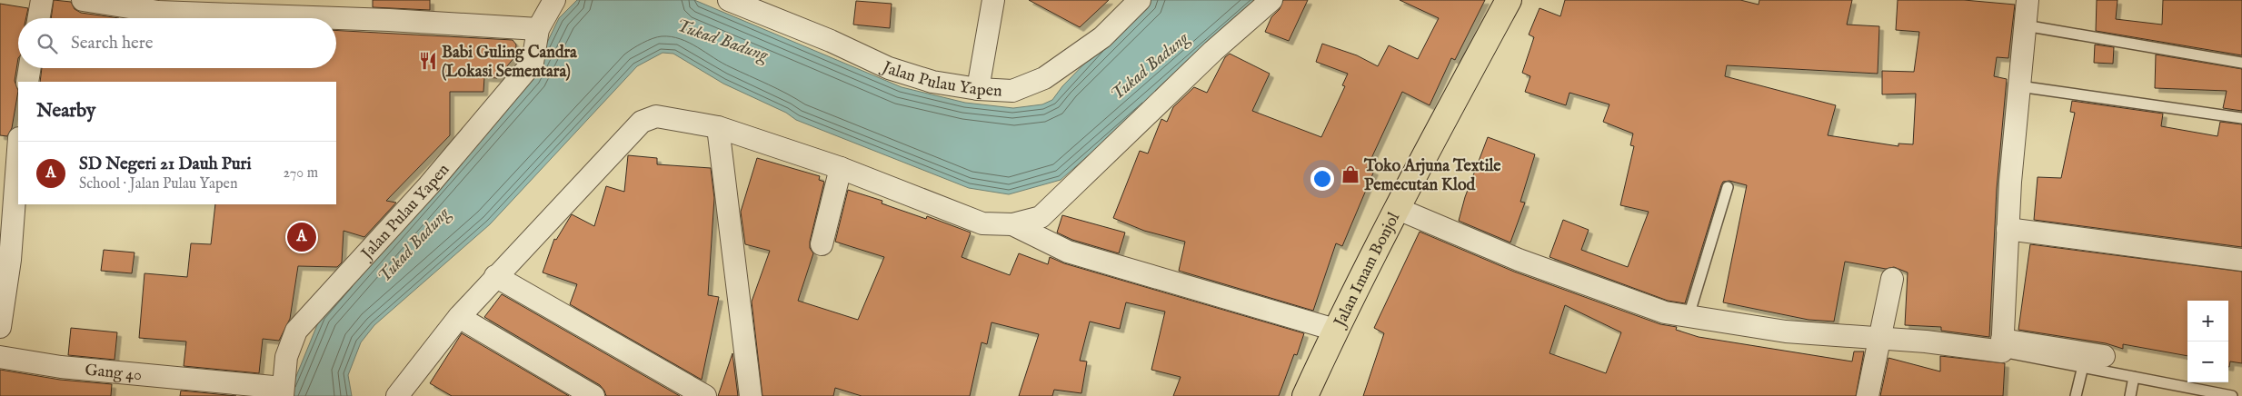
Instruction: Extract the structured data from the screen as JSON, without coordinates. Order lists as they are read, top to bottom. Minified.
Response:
{"streets":{"highway":["Jalan Imam Bonjol"],"street":["Jalan Pulau Yapen","Gang 40"]},"crossings":[["Jalan Pulau Yapen","Gang 40"]],"water":["Tukad Badung"],"places":{"restaurant":["Babi Guling Candra (Lokasi Sementara)"],"shop":["Toko Arjuna Textile Pemecutan Klod"]},"page":{"search":"Search here","heading":"Nearby","list":[{"mark":"A","name":"SD Negeri 21 Dauh Puri","note":"School · Jalan Pulau Yapen","value":"270 m"}],"pins":"A","map_buttons":["+","−"]}}
